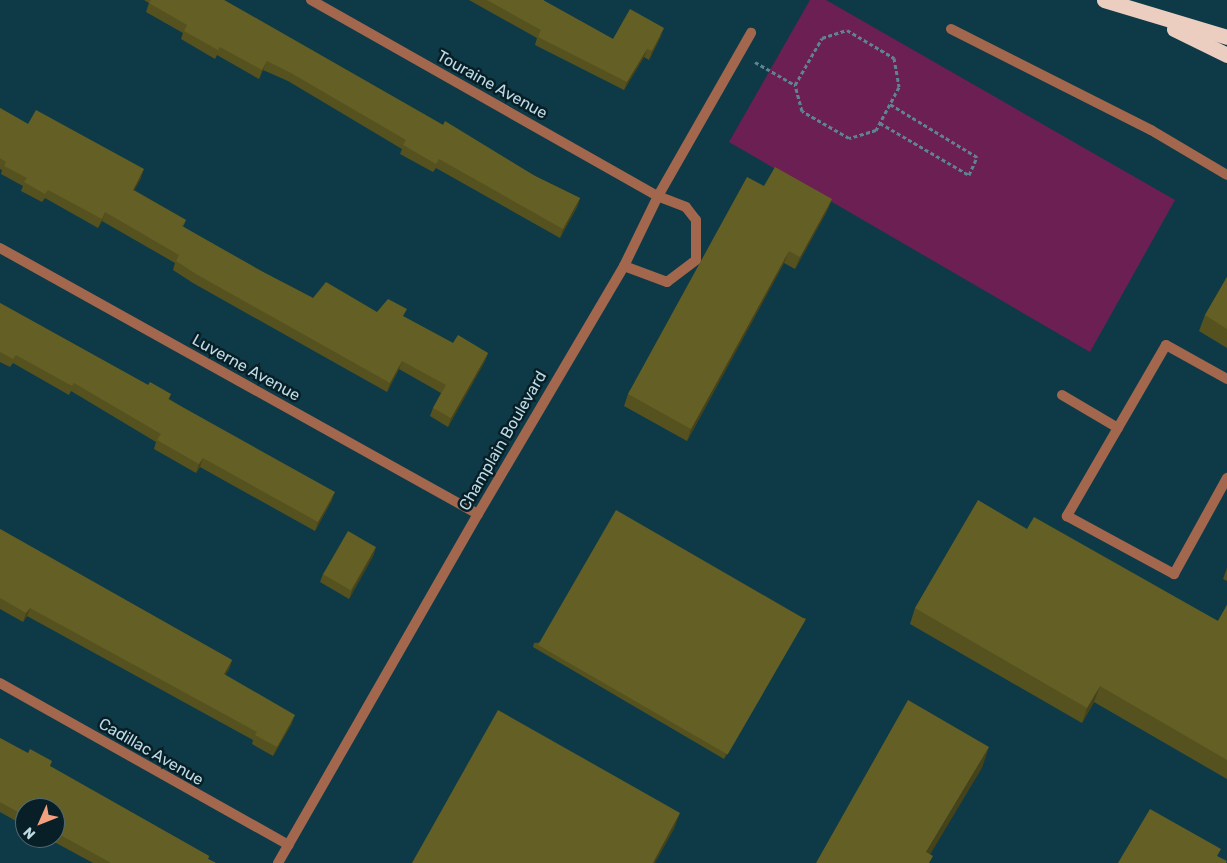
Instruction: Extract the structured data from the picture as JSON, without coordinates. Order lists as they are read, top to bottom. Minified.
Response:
{"streets":{"street":["Touraine Avenue","Luverne Avenue","Champlain Boulevard","Cadillac Avenue"]},"crossings":[["Touraine Avenue","Champlain Boulevard"],["Luverne Avenue","Champlain Boulevard"],["Champlain Boulevard","Cadillac Avenue"]],"north":"bottom left"}
